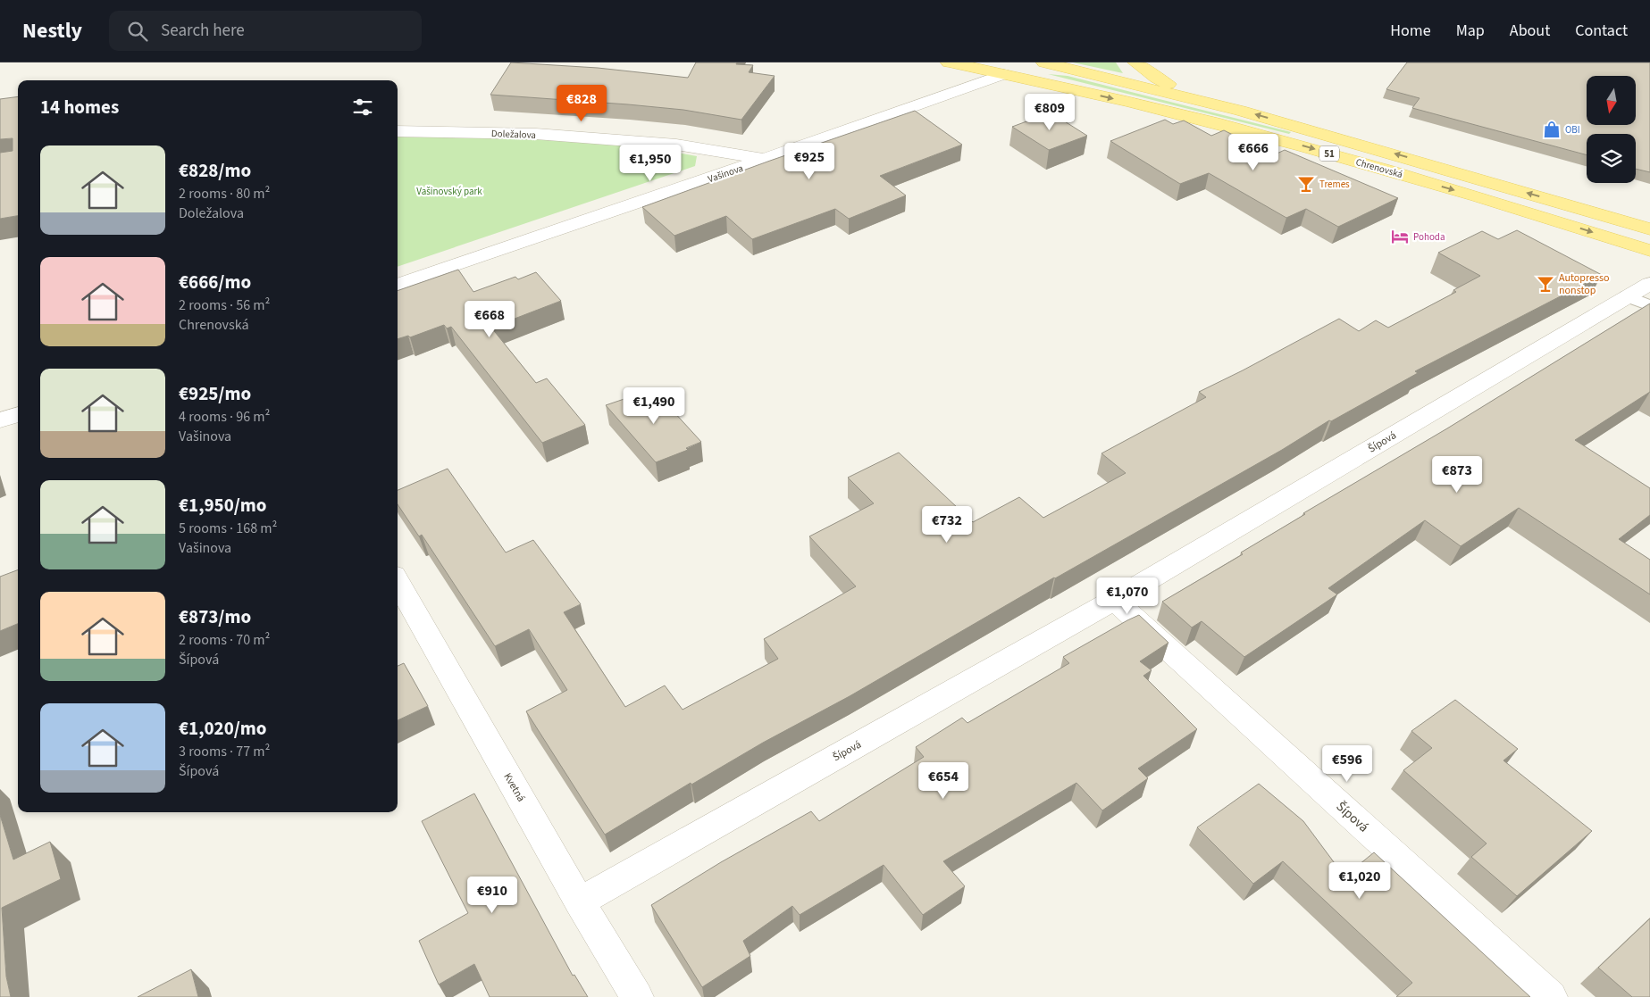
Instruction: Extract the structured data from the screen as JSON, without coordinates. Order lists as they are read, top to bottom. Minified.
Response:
{"streets":{"main road":["51","Chrenovská"],"street":["Doležalova","Vašinova","Šípová","Kvetná"]},"crossings":[["Doležalova","Vašinova"],["Chrenovská","Vašinova"],["Šípová","Kvetná"]],"parks":["Vašinovský park"],"places":{"shop":["OBI"],"bar":["Tremes","Autopresso nonstop"],"hotel":["Pohoda"]},"north":"bottom","page":{"header":"Nestly","search":"Search here","nav":["Home","Map","About","Contact"],"heading":"14 homes","price":["€828","€809","€666","€925","€1,950","€668","€1,490","€873","€732","€1,070","€596","€654","€1,020","€910"],"list":[{"name":"€828/mo","note":"2 rooms · 80 m² · Doležalova"},{"name":"€666/mo","note":"2 rooms · 56 m² · Chrenovská"},{"name":"€925/mo","note":"4 rooms · 96 m² · Vašinova"},{"name":"€1,950/mo","note":"5 rooms · 168 m² · Vašinova"},{"name":"€873/mo","note":"2 rooms · 70 m² · Šípová"},{"name":"€1,020/mo","note":"3 rooms · 77 m² · Šípová"}]}}
